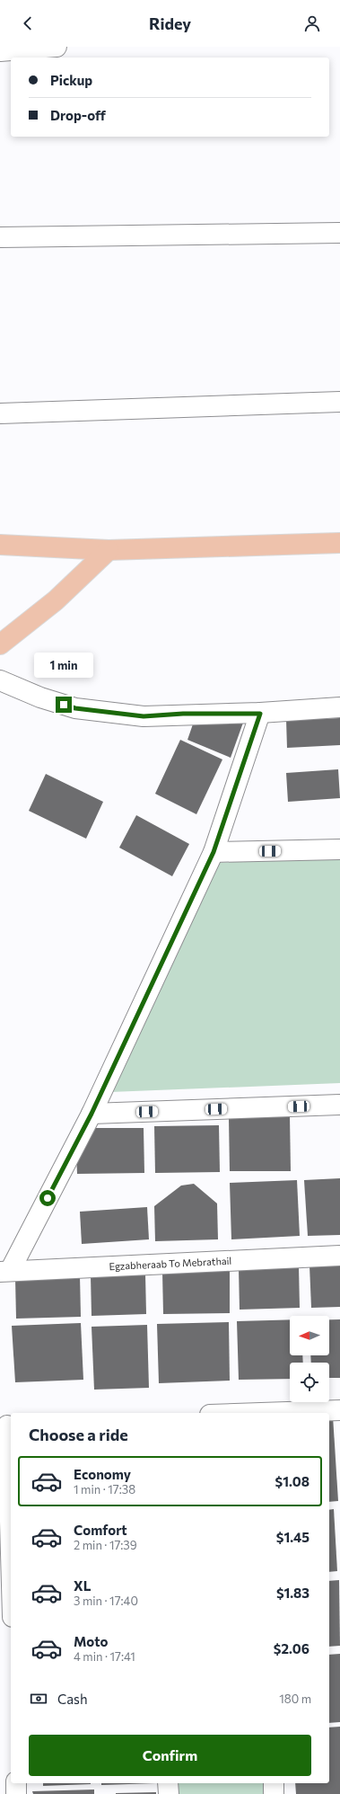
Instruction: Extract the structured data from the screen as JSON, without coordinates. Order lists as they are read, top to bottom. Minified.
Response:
{"streets":{"street":["Egzabheraab To Mebrathail"]},"north":"left","page":{"header":"Ridey","banner":["Pickup","Drop-off"],"bubble":"1 min","heading":"Choose a ride","list":[{"name":"Economy","note":"1 min · 17:38","value":"$1.08"},{"name":"Comfort","note":"2 min · 17:39","value":"$1.45"},{"name":"XL","note":"3 min · 17:40","value":"$1.83"},{"name":"Moto","note":"4 min · 17:41","value":"$2.06"}],"pay":["Cash","180 m"],"buttons":"Confirm"}}
